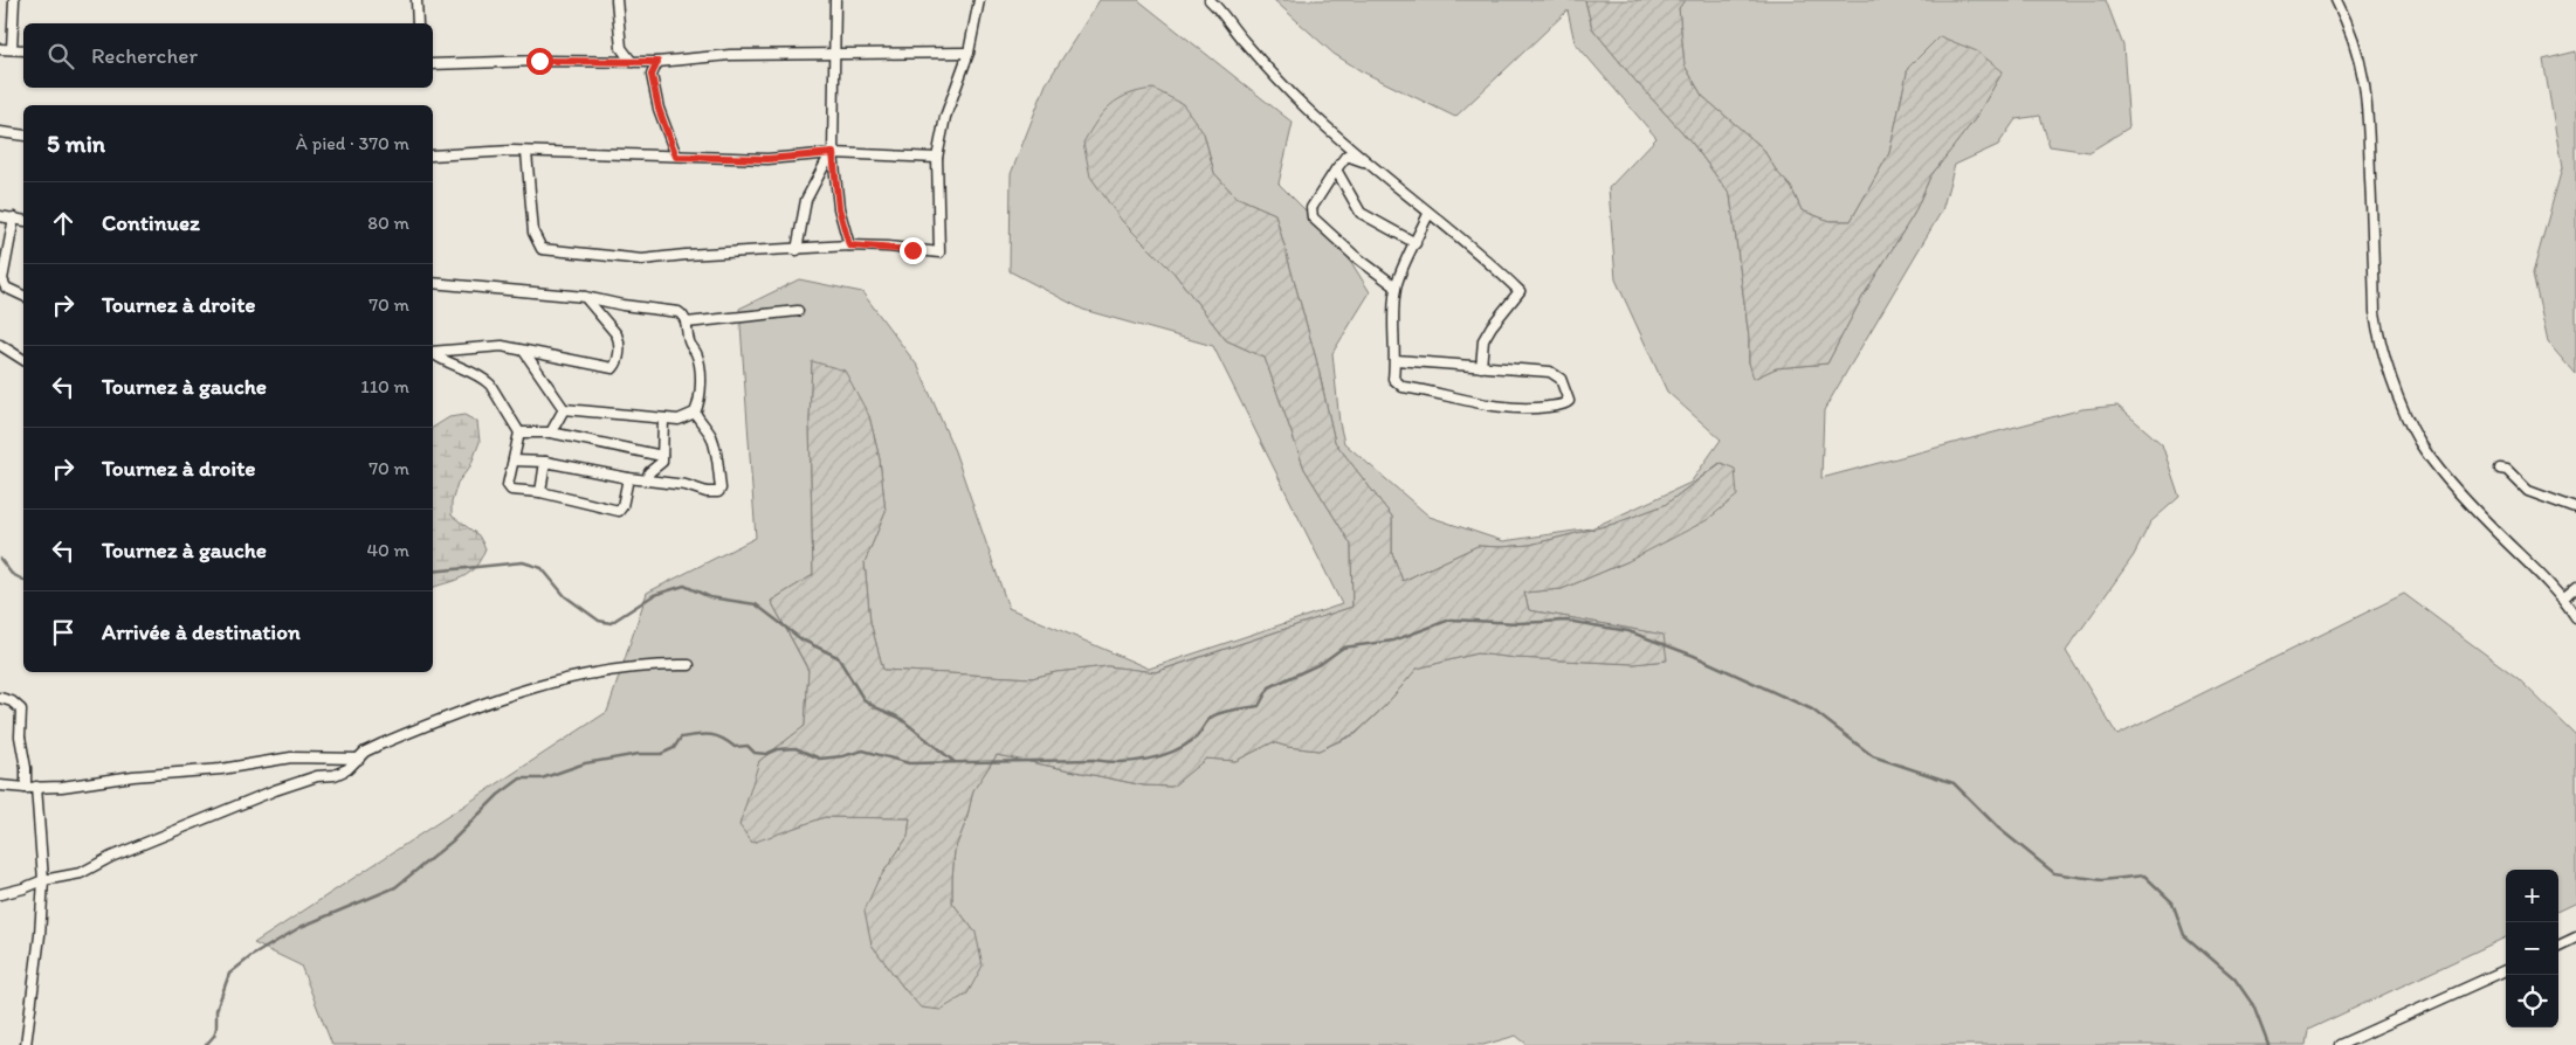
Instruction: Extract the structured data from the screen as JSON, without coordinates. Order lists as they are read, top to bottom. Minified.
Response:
{"page":{"search":"Rechercher","heading":["5 min","À pied · 370 m"],"list":[["Continuez","80 m"],["Tournez à droite","70 m"],["Tournez à gauche","110 m"],["Tournez à droite","70 m"],["Tournez à gauche","40 m"],"Arrivée à destination"],"map_buttons":["+","−"]}}
